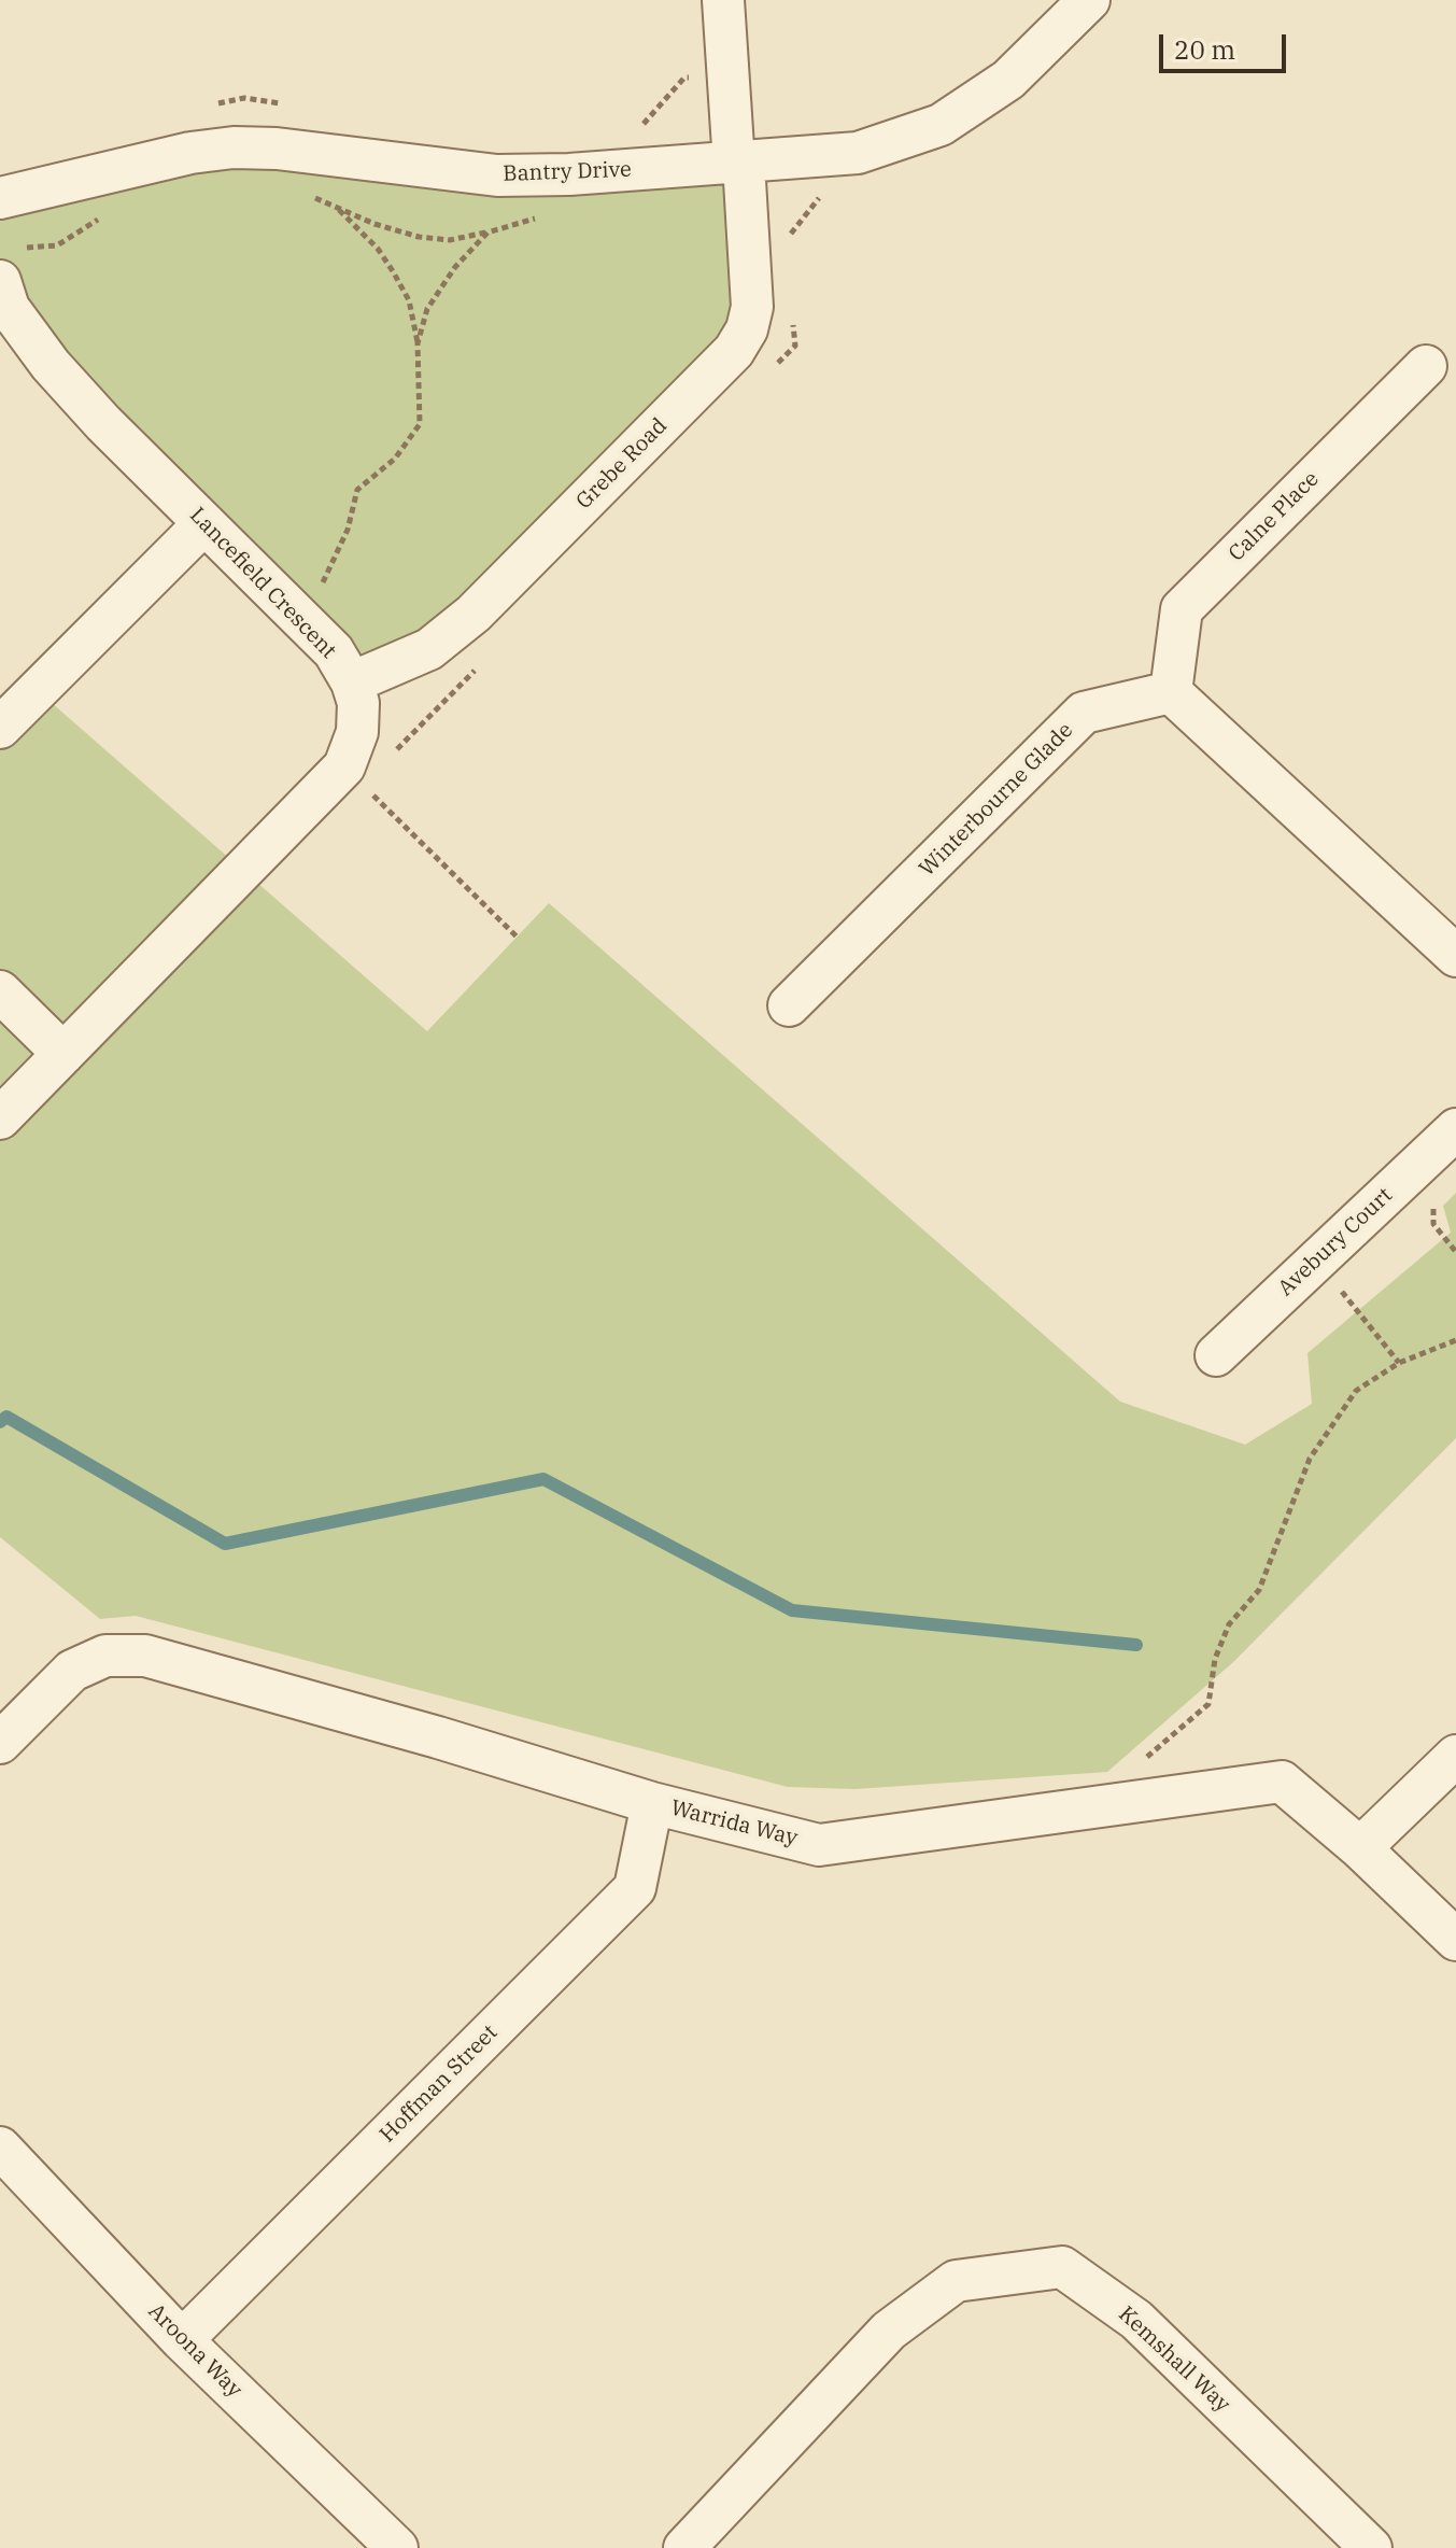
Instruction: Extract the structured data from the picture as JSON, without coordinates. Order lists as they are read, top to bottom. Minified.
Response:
{"streets":{"street":["Bantry Drive","Grebe Road","Calne Place","Lancefield Crescent","Winterbourne Glade","Avebury Court","Warrida Way","Hoffman Street","Aroona Way","Kemshall Way"]},"crossings":[["Bantry Drive","Grebe Road"],["Grebe Road","Lancefield Crescent"],["Calne Place","Winterbourne Glade"],["Warrida Way","Hoffman Street"],["Hoffman Street","Aroona Way"]],"scale_bar":"20 m"}
